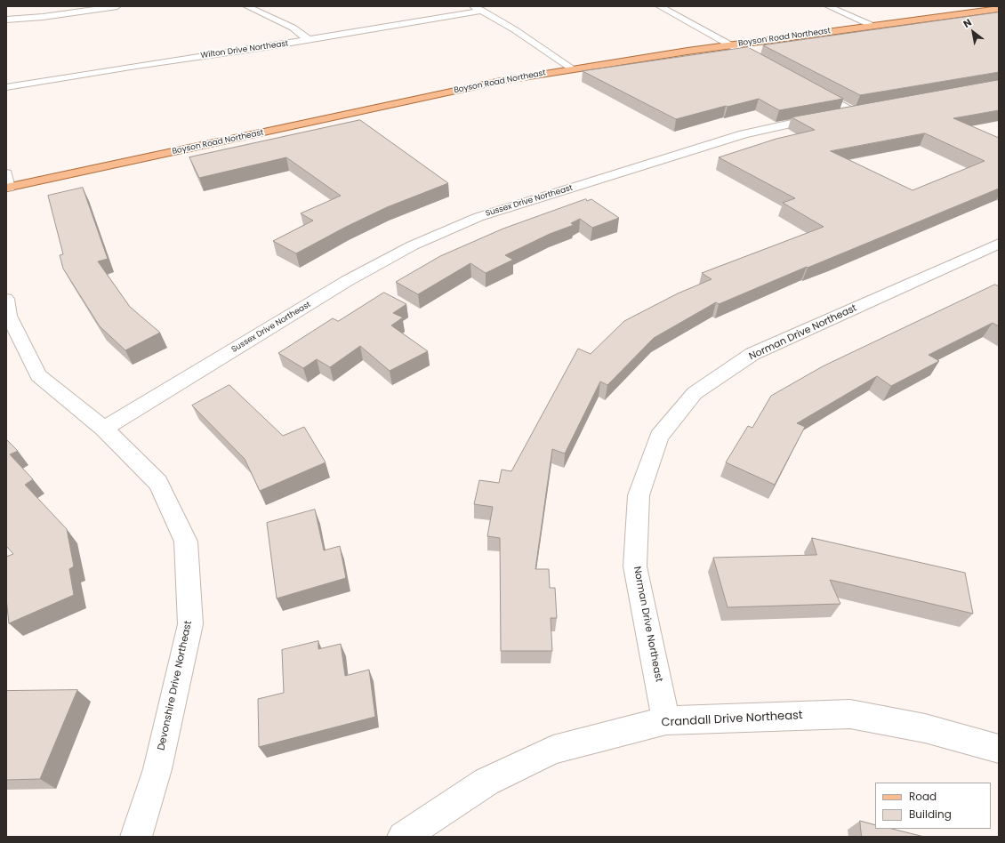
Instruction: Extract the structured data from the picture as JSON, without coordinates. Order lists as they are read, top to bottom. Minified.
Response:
{"streets":{"main road":["Boyson Road Northeast"],"street":["Wilton Drive Northeast","Sussex Drive Northeast","Norman Drive Northeast","Devonshire Drive Northeast","Crandall Drive Northeast"]},"crossings":[["Sussex Drive Northeast","Devonshire Drive Northeast"],["Norman Drive Northeast","Crandall Drive Northeast"]],"legend":["Road","Building"],"north":"top left"}
